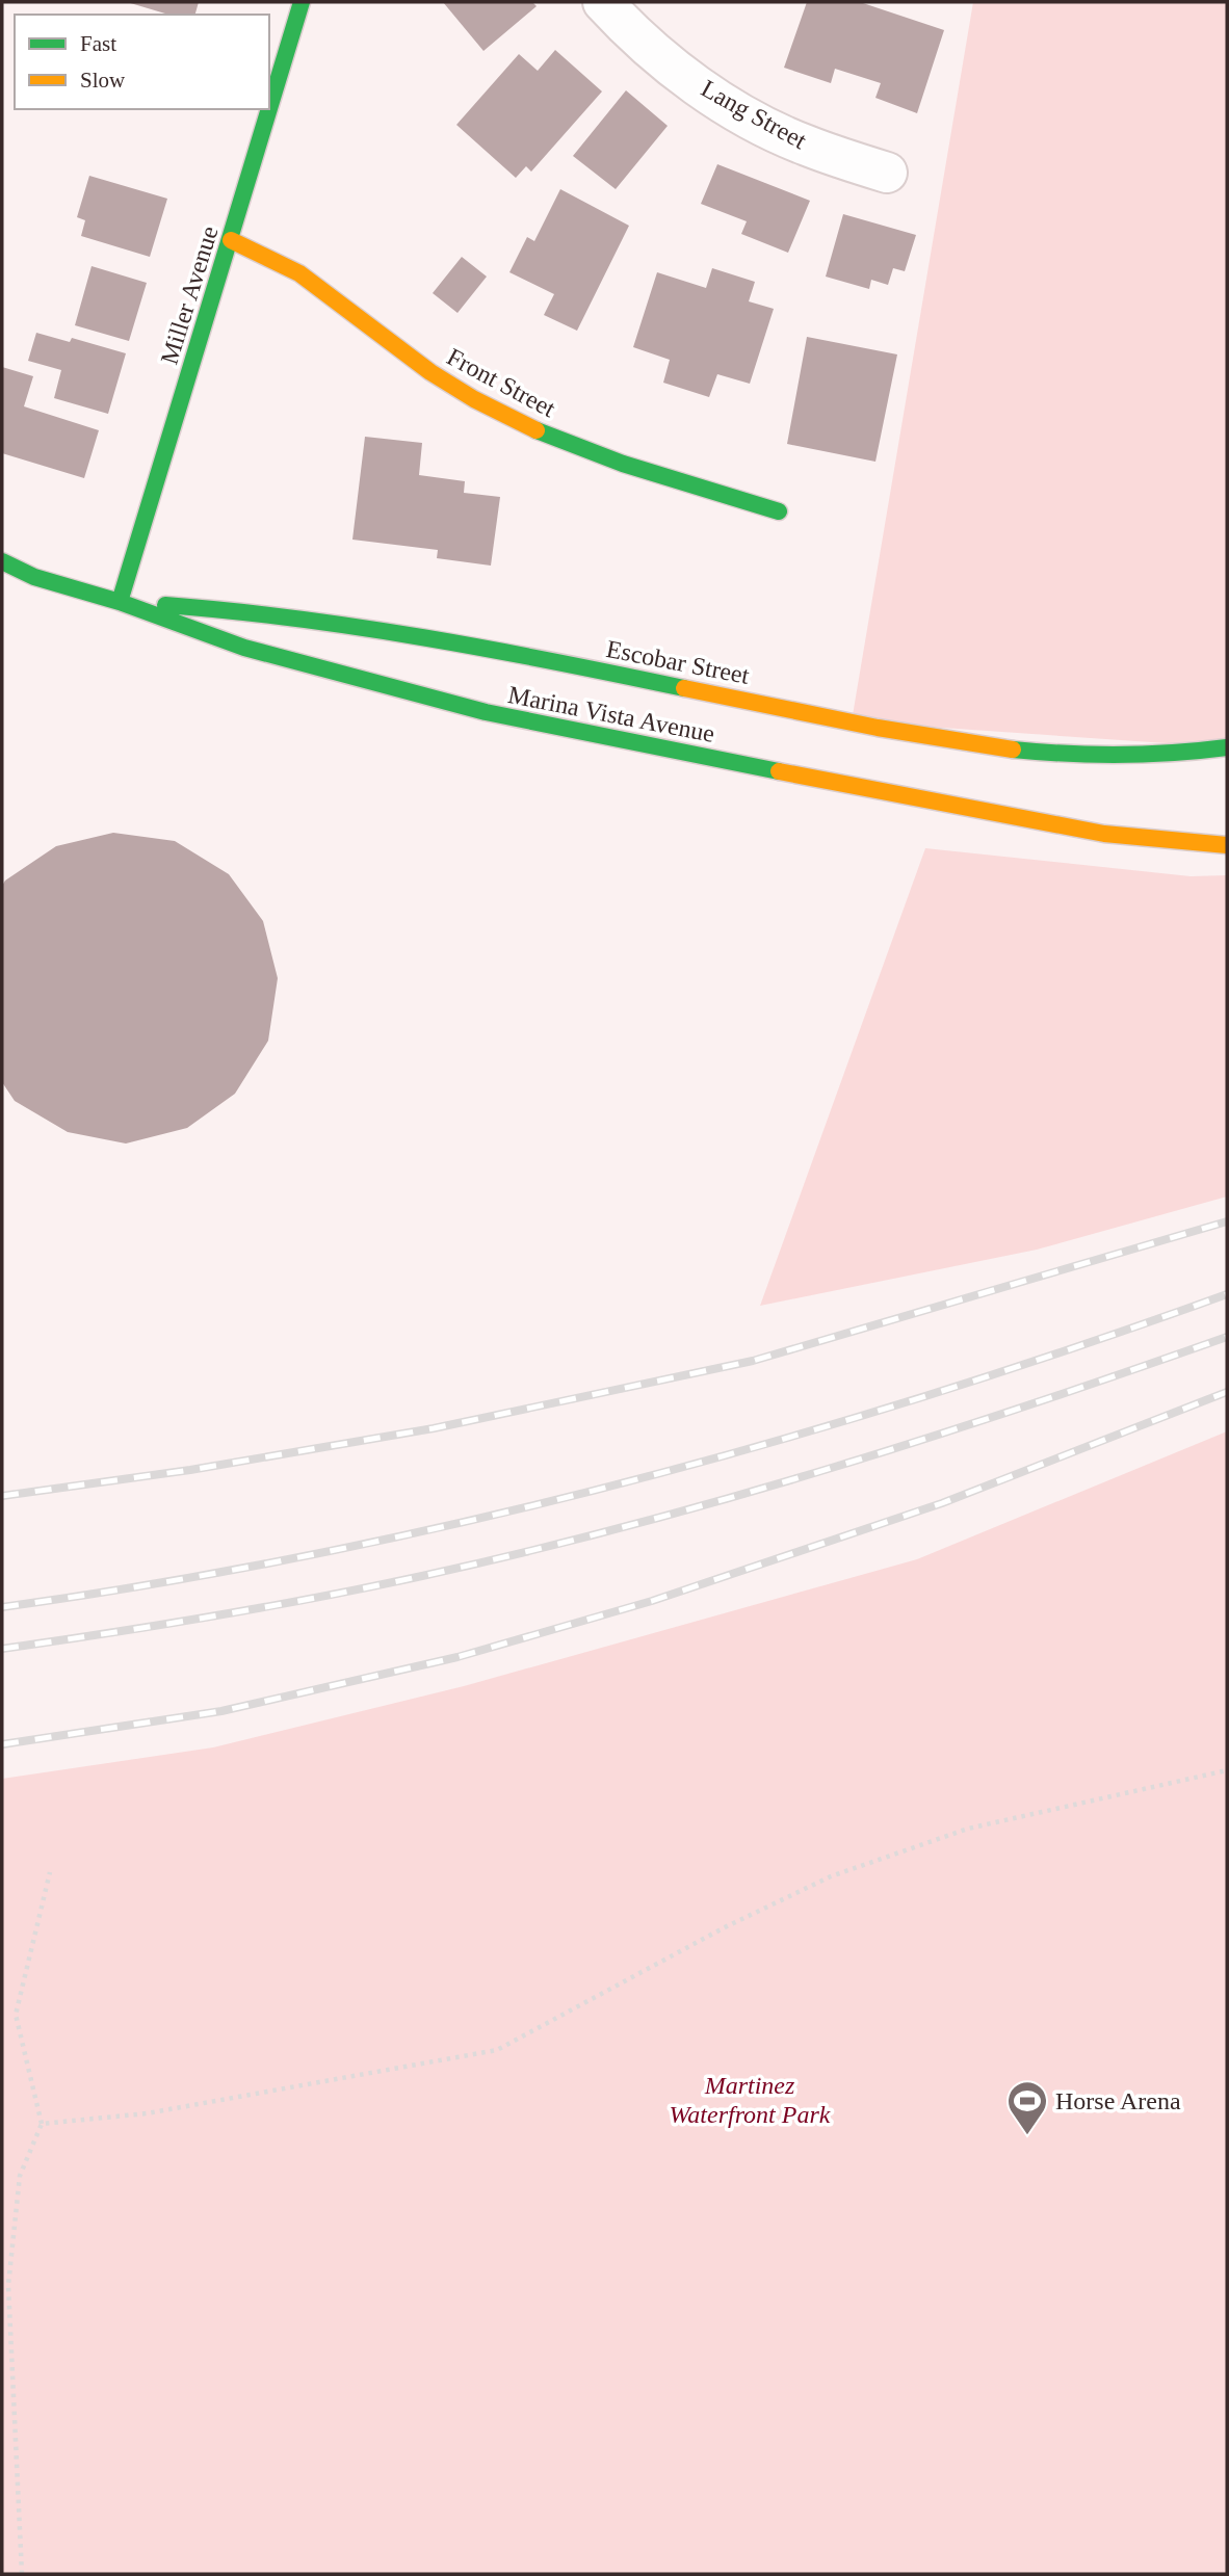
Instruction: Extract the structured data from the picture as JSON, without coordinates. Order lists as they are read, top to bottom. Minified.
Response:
{"streets":{"main road":["Miller Avenue","Front Street","Escobar Street","Marina Vista Avenue"],"street":["Lang Street"]},"crossings":[["Miller Avenue","Front Street"],["Miller Avenue","Escobar Street"],["Miller Avenue","Marina Vista Avenue"],["Escobar Street","Marina Vista Avenue"]],"parks":["Martinez Waterfront Park"],"places":{"sports":["Horse Arena"]},"legend":["Fast","Slow"]}
